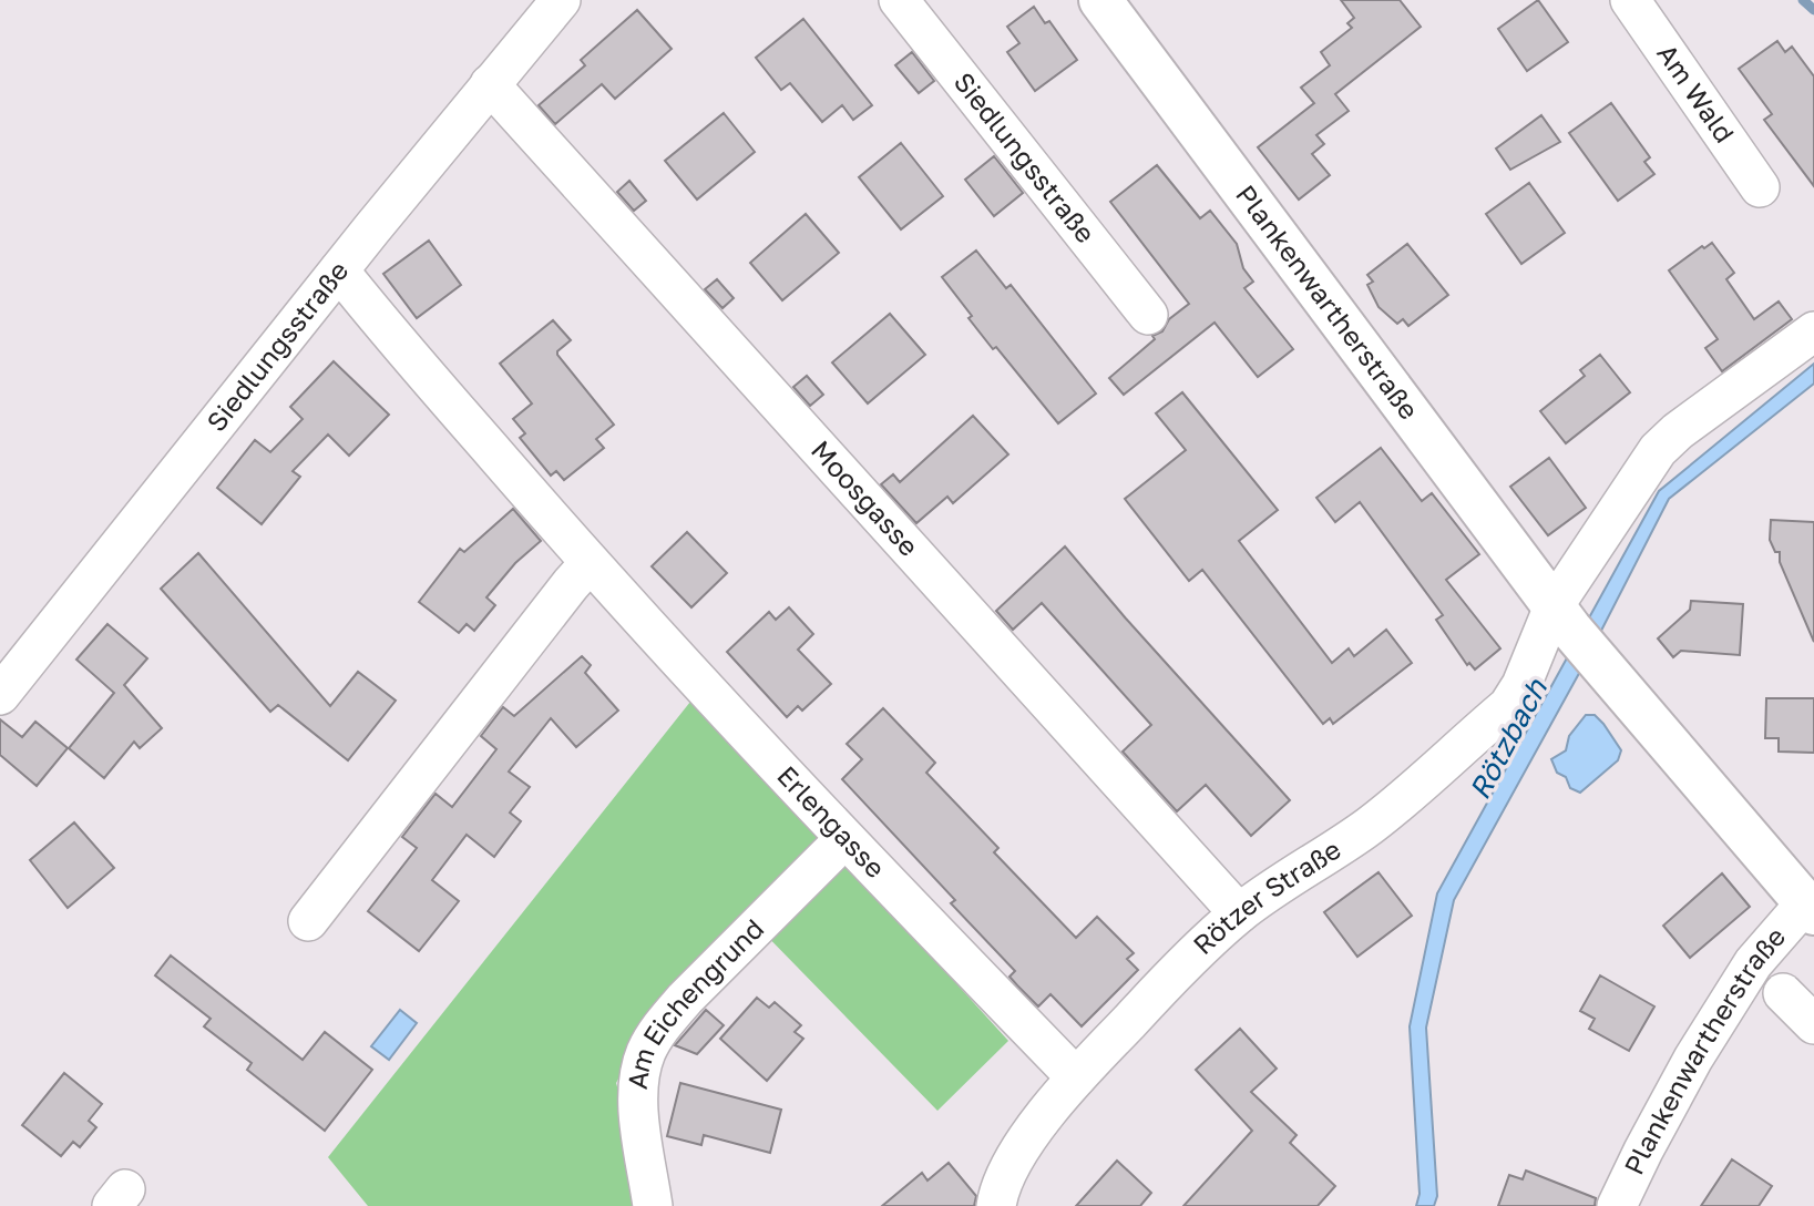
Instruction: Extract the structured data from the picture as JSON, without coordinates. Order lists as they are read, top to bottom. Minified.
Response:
{"streets":{"main road":["Plankenwartherstraße"],"street":["Am Wald","Siedlungsstraße","Moosgasse","Erlengasse","Rötzer Straße","Am Eichengrund"]},"crossings":[["Siedlungsstraße","Moosgasse"],["Siedlungsstraße","Erlengasse"],["Plankenwartherstraße","Rötzer Straße"],["Moosgasse","Rötzer Straße"],["Erlengasse","Rötzer Straße"],["Erlengasse","Am Eichengrund"]],"water":["Rötzbach"]}
